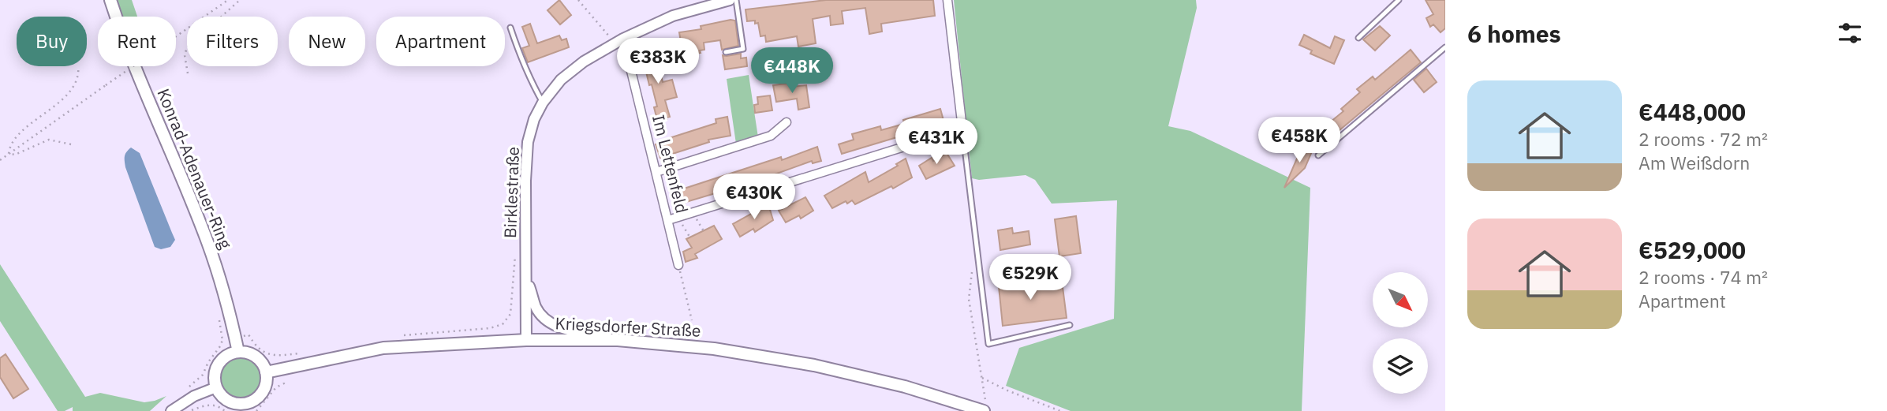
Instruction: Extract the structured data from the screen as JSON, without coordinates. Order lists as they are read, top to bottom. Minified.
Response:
{"streets":{"main road":["Konrad-Adenauer-Ring","Kriegsdorfer Straße"],"street":["Im Lettenfeld","Birklestraße"]},"crossings":[["Im Lettenfeld","Birklestraße"],["Konrad-Adenauer-Ring","Kriegsdorfer Straße"],["Birklestraße","Kriegsdorfer Straße"]],"north":"bottom right","page":{"heading":"6 homes","chip":["Buy","Rent","Filters","New","Apartment"],"price":["€383K","€448K","€458K","€431K","€430K","€529K"],"list":[{"name":"€448,000","note":"2 rooms · 72 m² · Am Weißdorn"},{"name":"€529,000","note":"2 rooms · 74 m² · Apartment"}]}}
